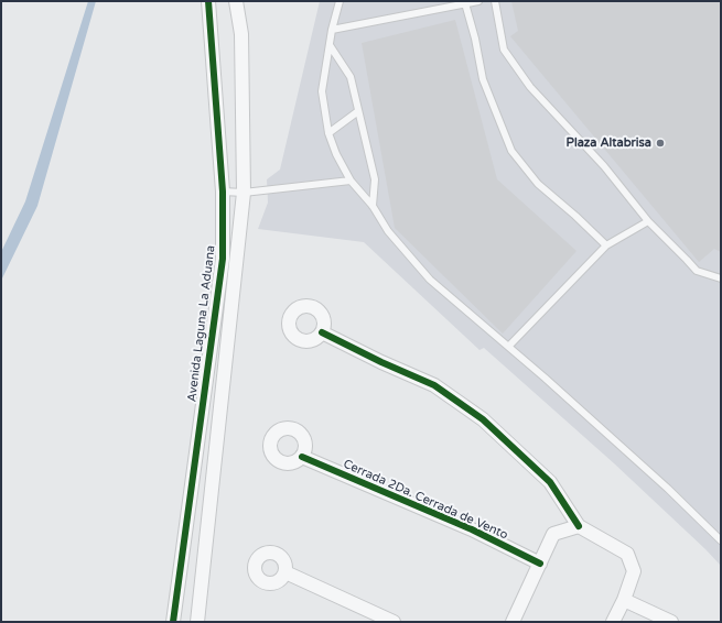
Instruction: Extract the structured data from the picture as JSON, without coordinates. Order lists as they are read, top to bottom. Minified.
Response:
{"streets":{"street":["Avenida Laguna La Aduana","Cerrada 2Da. Cerrada de Vento"]},"places":["Plaza Altabrisa"]}
